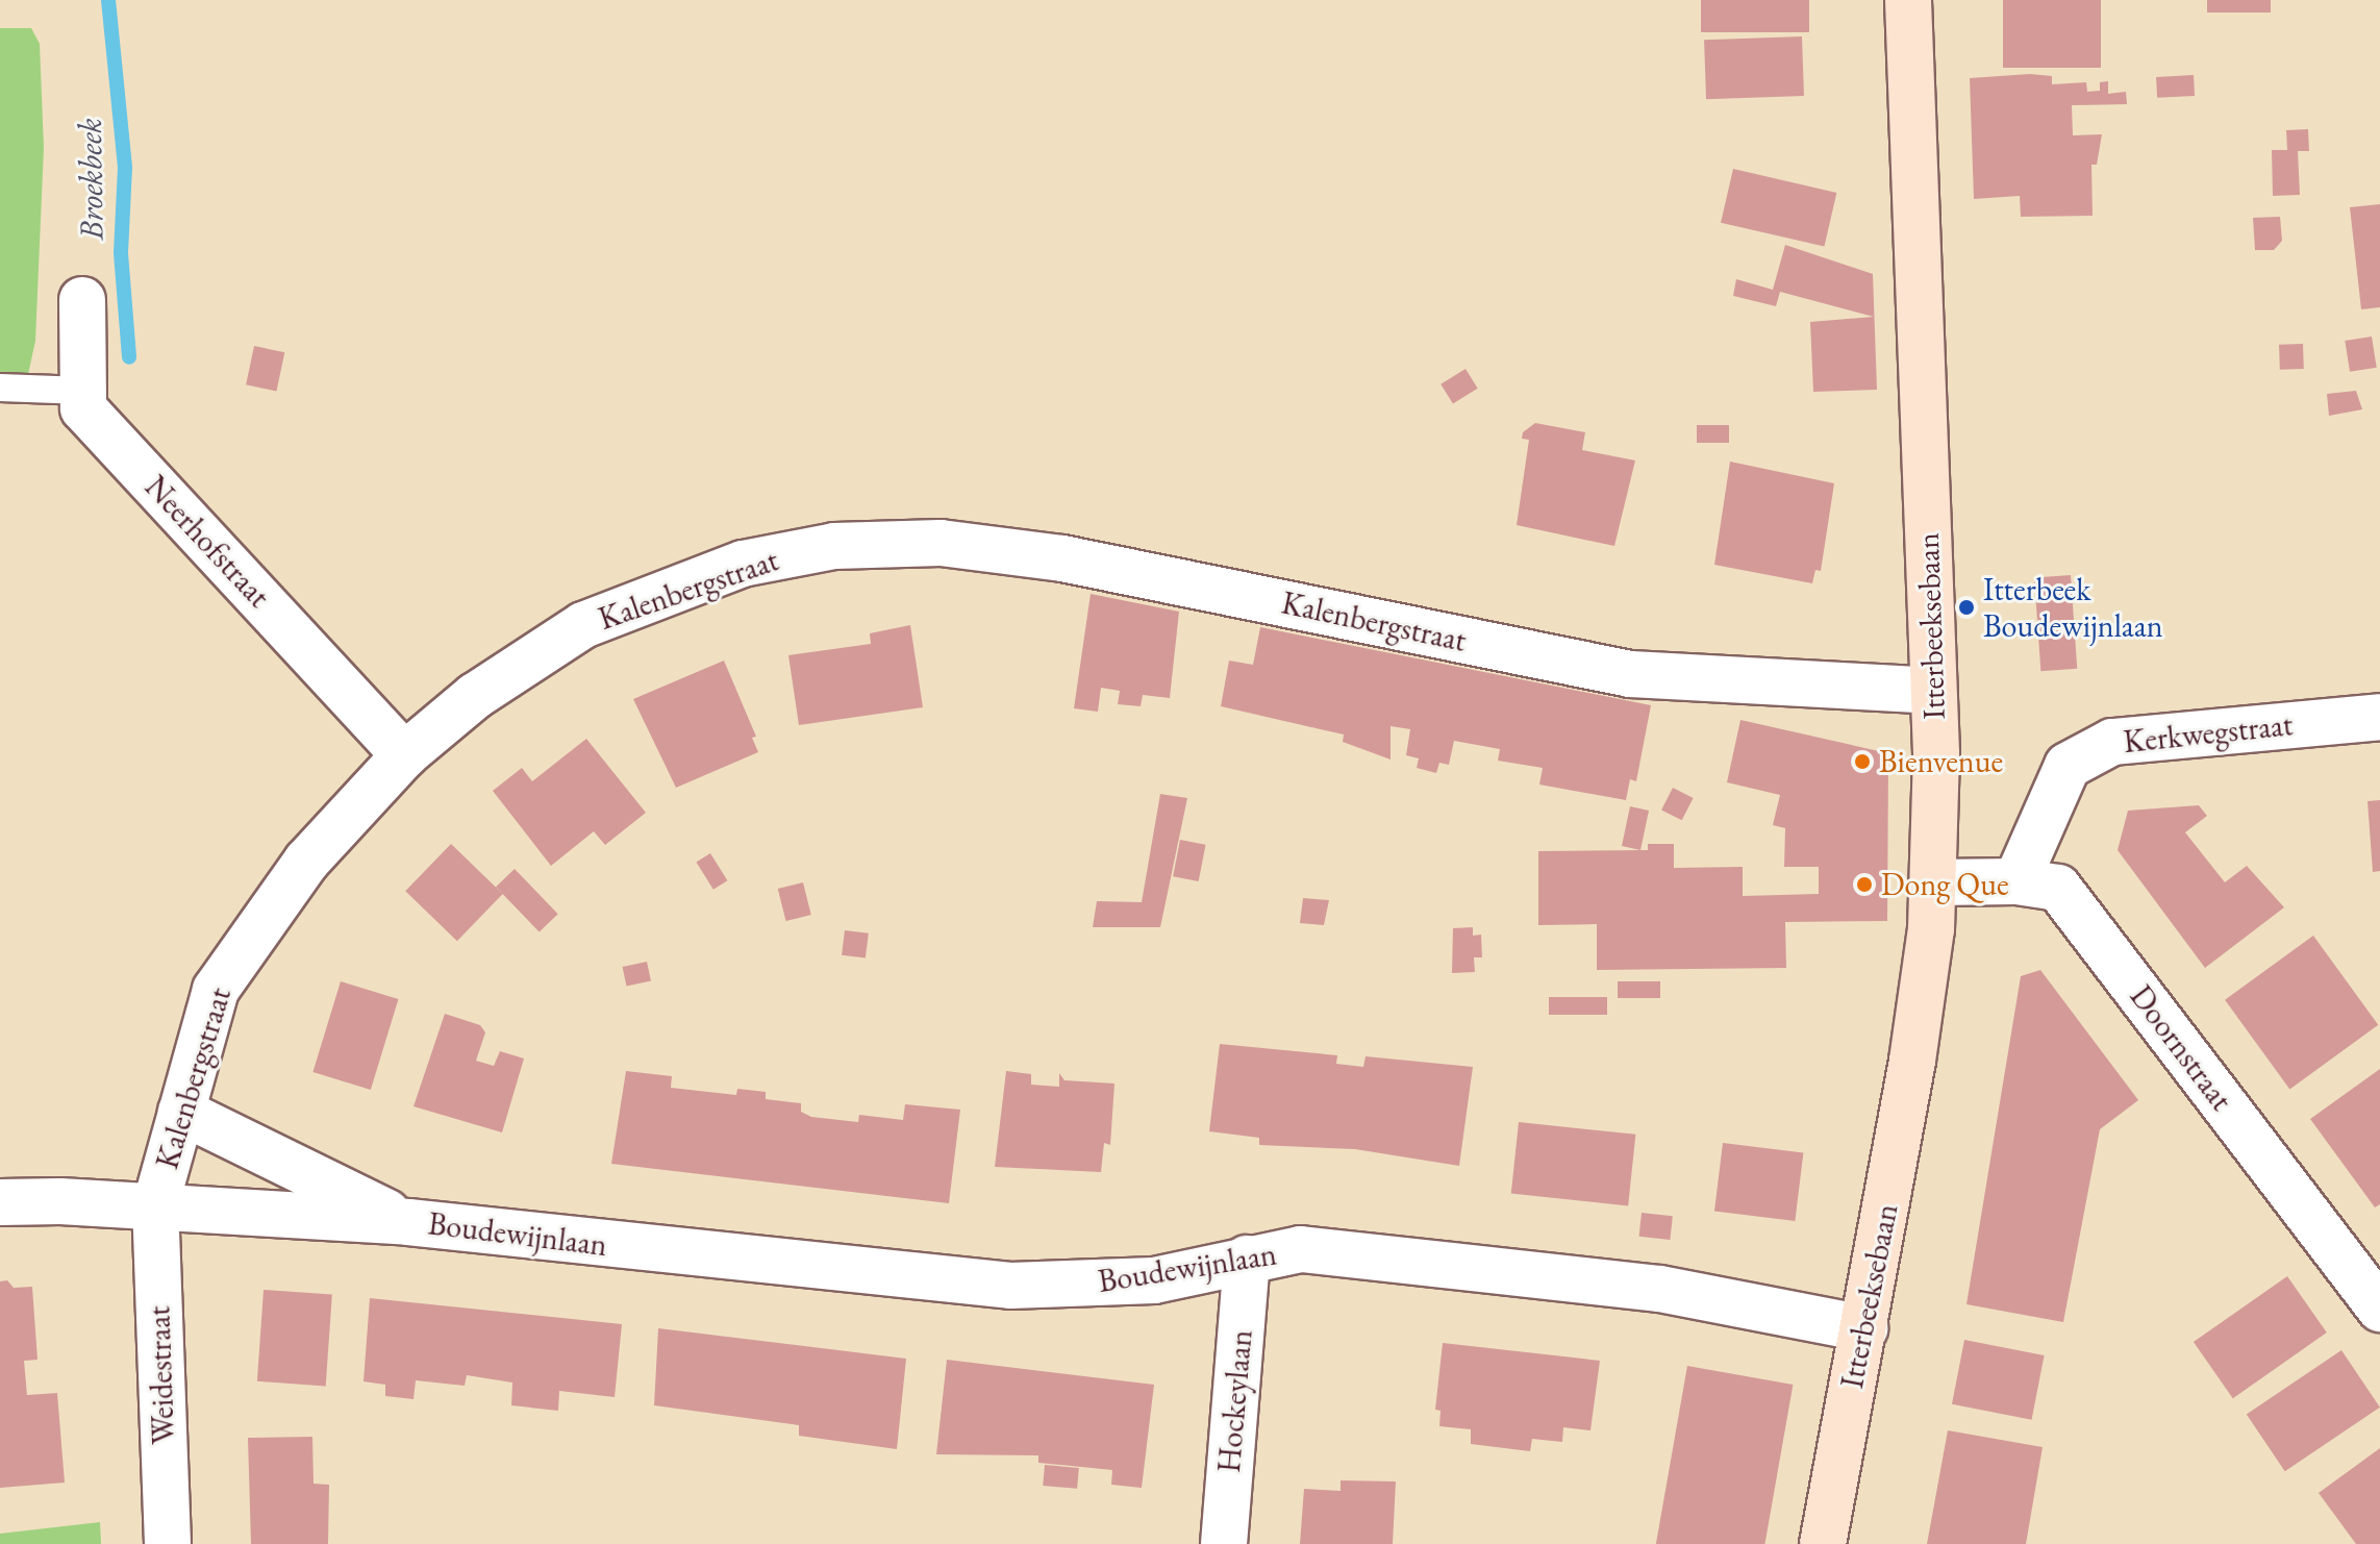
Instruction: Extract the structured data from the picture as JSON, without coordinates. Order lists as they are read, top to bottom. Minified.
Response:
{"streets":{"main road":["Itterbeeksebaan"],"street":["Neerhofstraat","Kalenbergstraat","Kerkwegstraat","Doornstraat","Boudewijnlaan","Weidestraat","Hockeylaan"]},"crossings":[["Neerhofstraat","Kalenbergstraat"],["Kalenbergstraat","Itterbeeksebaan"],["Kalenbergstraat","Boudewijnlaan"],["Kalenbergstraat","Weidestraat"],["Itterbeeksebaan","Doornstraat"],["Itterbeeksebaan","Boudewijnlaan"],["Kerkwegstraat","Doornstraat"],["Boudewijnlaan","Weidestraat"],["Boudewijnlaan","Hockeylaan"]],"water":["Broekbeek"],"places":["Itterbeek Boudewijnlaan","Bienvenue","Dong Que"]}
